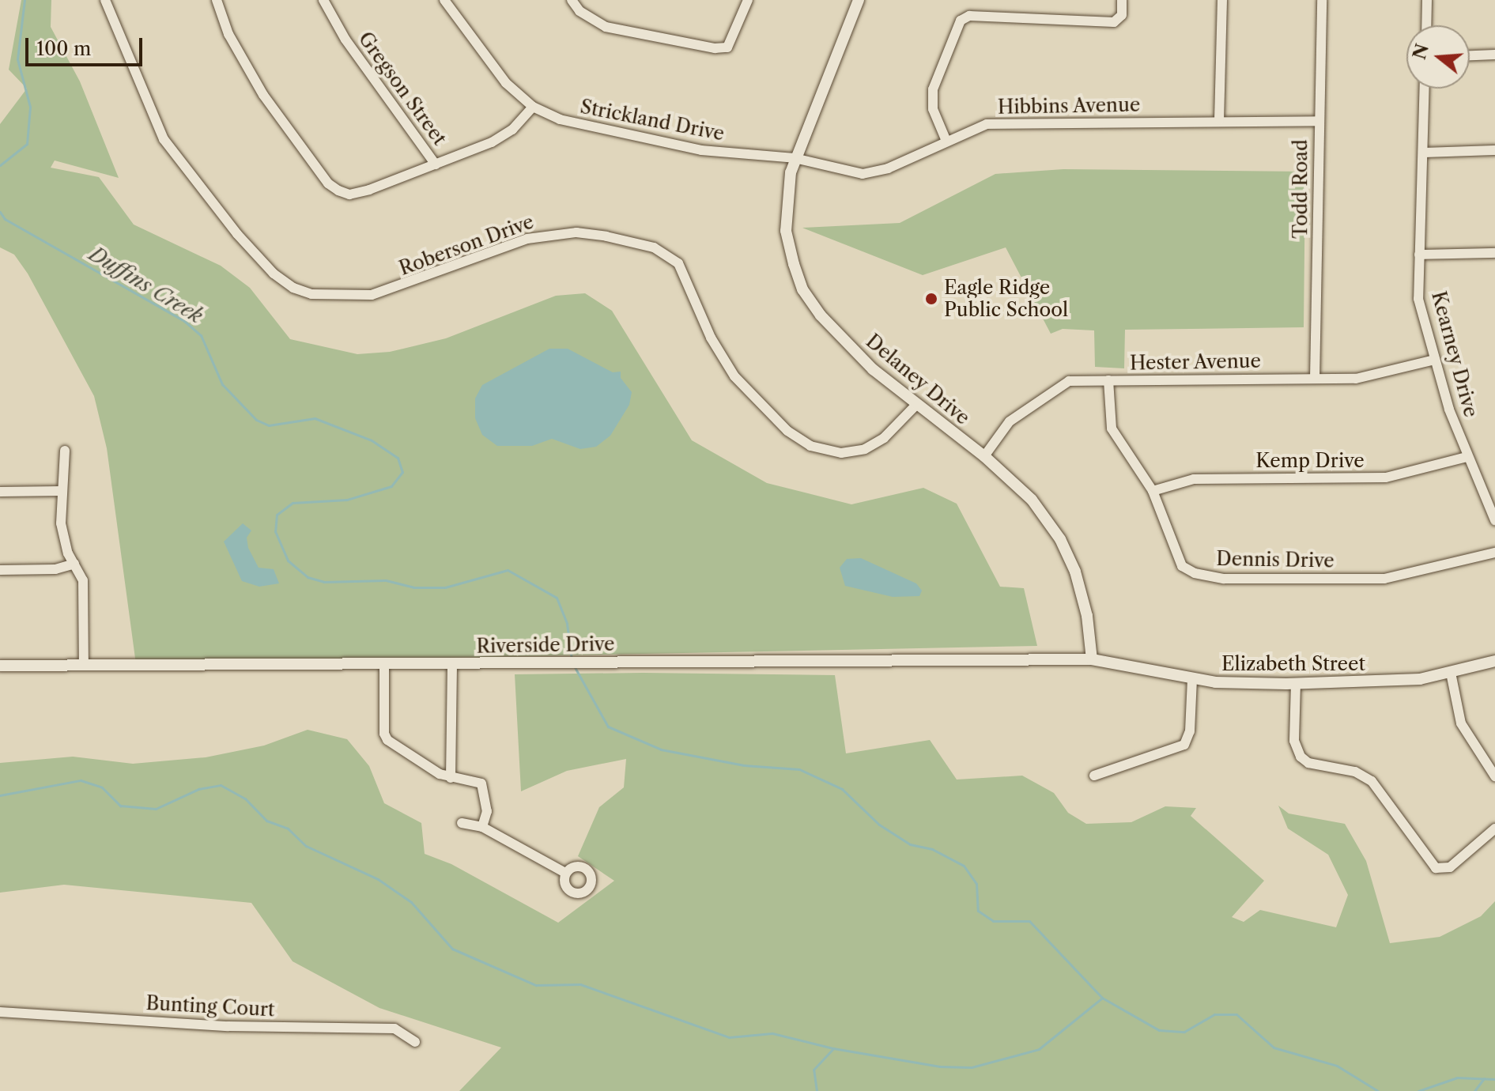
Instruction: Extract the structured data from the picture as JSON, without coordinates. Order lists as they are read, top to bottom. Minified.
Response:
{"streets":{"street":["Gregson Street","Hibbins Avenue","Strickland Drive","Todd Road","Roberson Drive","Kearney Drive","Hester Avenue","Delaney Drive","Kemp Drive","Dennis Drive","Riverside Drive","Elizabeth Street","Bunting Court"]},"crossings":[["Hibbins Avenue","Strickland Drive"],["Hibbins Avenue","Todd Road"],["Hibbins Avenue","Delaney Drive"],["Strickland Drive","Delaney Drive"],["Todd Road","Hester Avenue"],["Roberson Drive","Delaney Drive"],["Kearney Drive","Hester Avenue"],["Kearney Drive","Kemp Drive"],["Hester Avenue","Delaney Drive"],["Hester Avenue","Dennis Drive"],["Delaney Drive","Riverside Drive"],["Delaney Drive","Elizabeth Street"],["Kemp Drive","Dennis Drive"],["Riverside Drive","Elizabeth Street"]],"water":["Duffins Creek"],"places":["Eagle Ridge Public School"],"scale_bar":"100 m","north":"left"}
